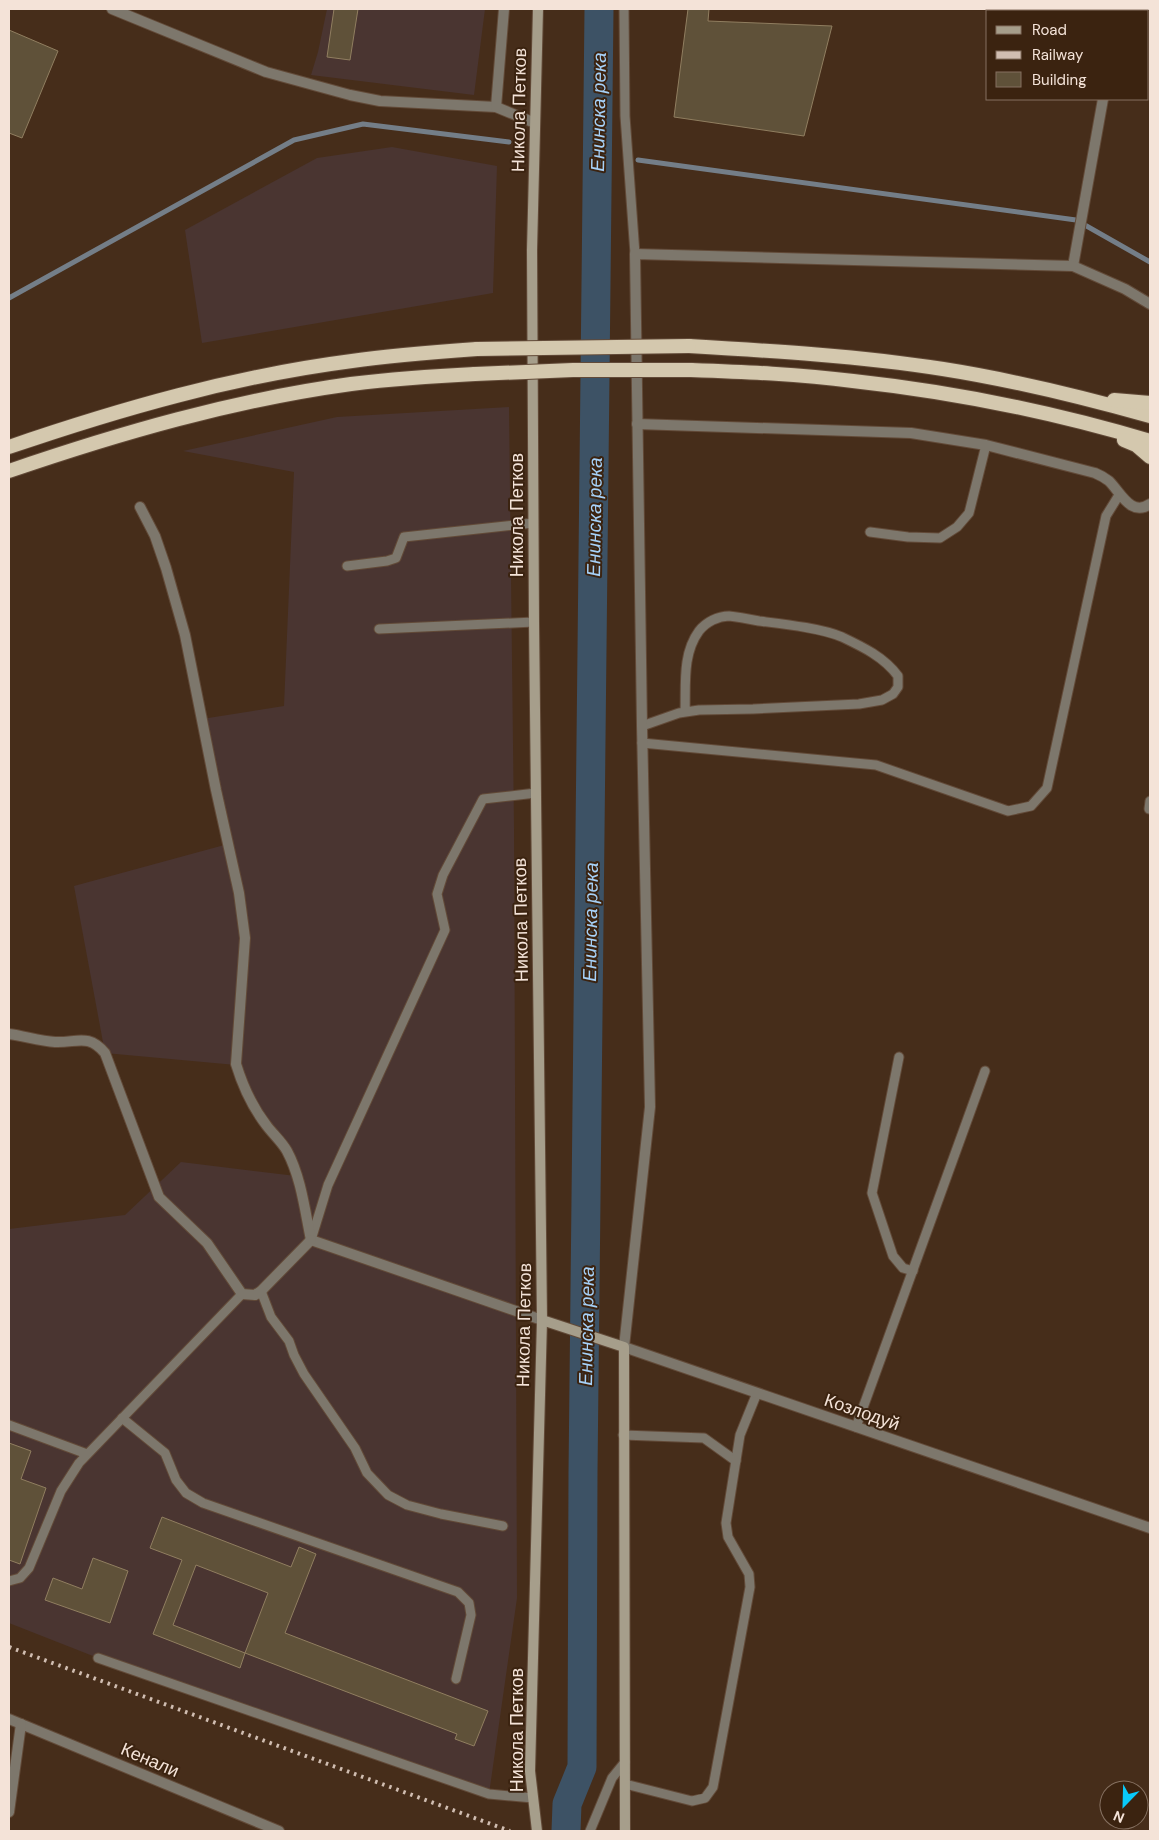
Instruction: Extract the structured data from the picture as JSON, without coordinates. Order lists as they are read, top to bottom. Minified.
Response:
{"streets":{"main road":["Никола Петков","Козлодуй"],"street":["Кенали"]},"crossings":[["Никола Петков","Козлодуй"]],"water":["Енинска река"],"legend":["Road","Railway","Building"],"north":"bottom left"}
